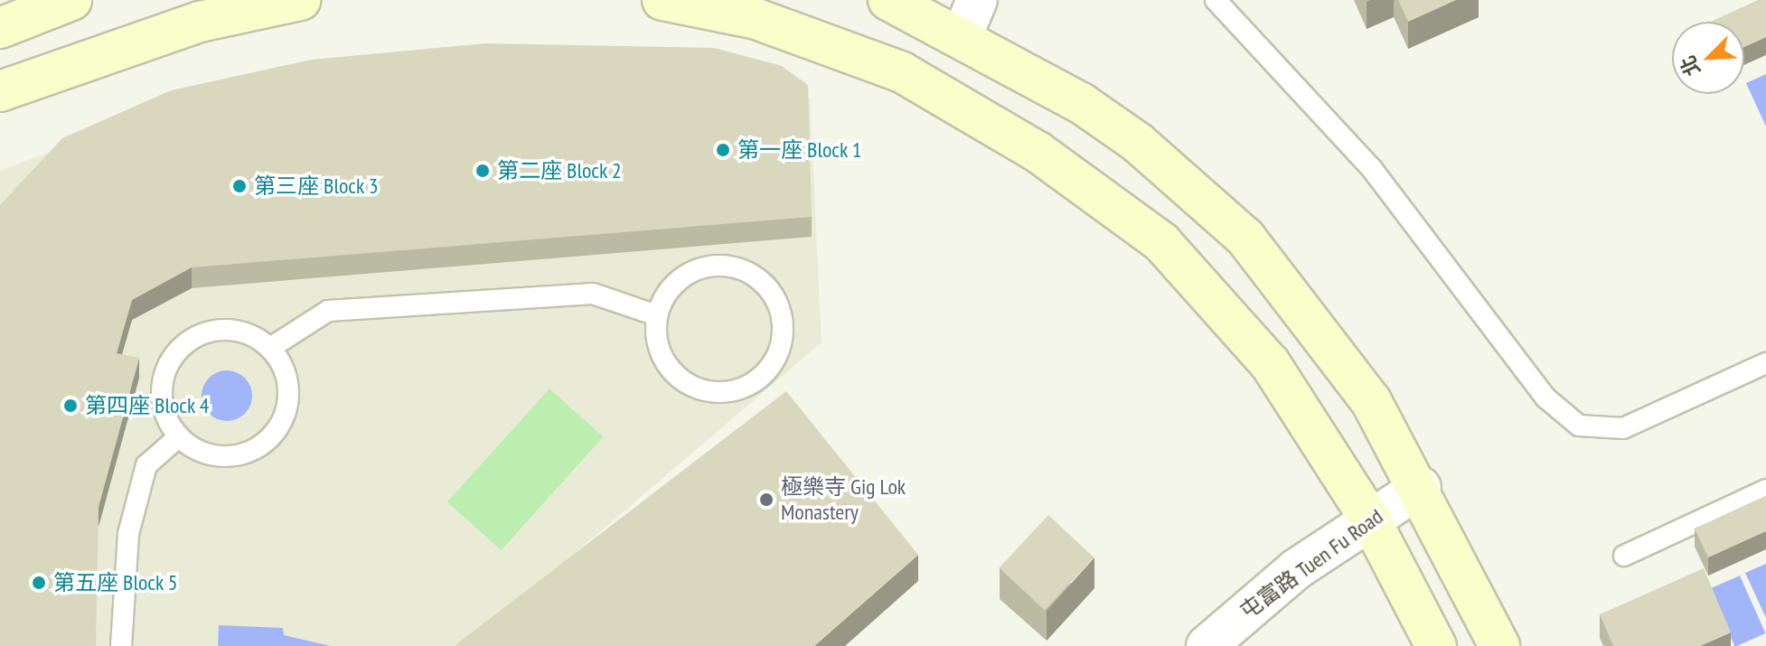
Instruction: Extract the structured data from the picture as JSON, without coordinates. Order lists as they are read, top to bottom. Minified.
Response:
{"streets":{"street":["屯富路 Tuen Fu Road"]},"places":["第一座 Block 1","第二座 Block 2","第三座 Block 3","第四座 Block 4","極樂寺 Gig Lok Monastery","第五座 Block 5"],"north":"bottom left"}
